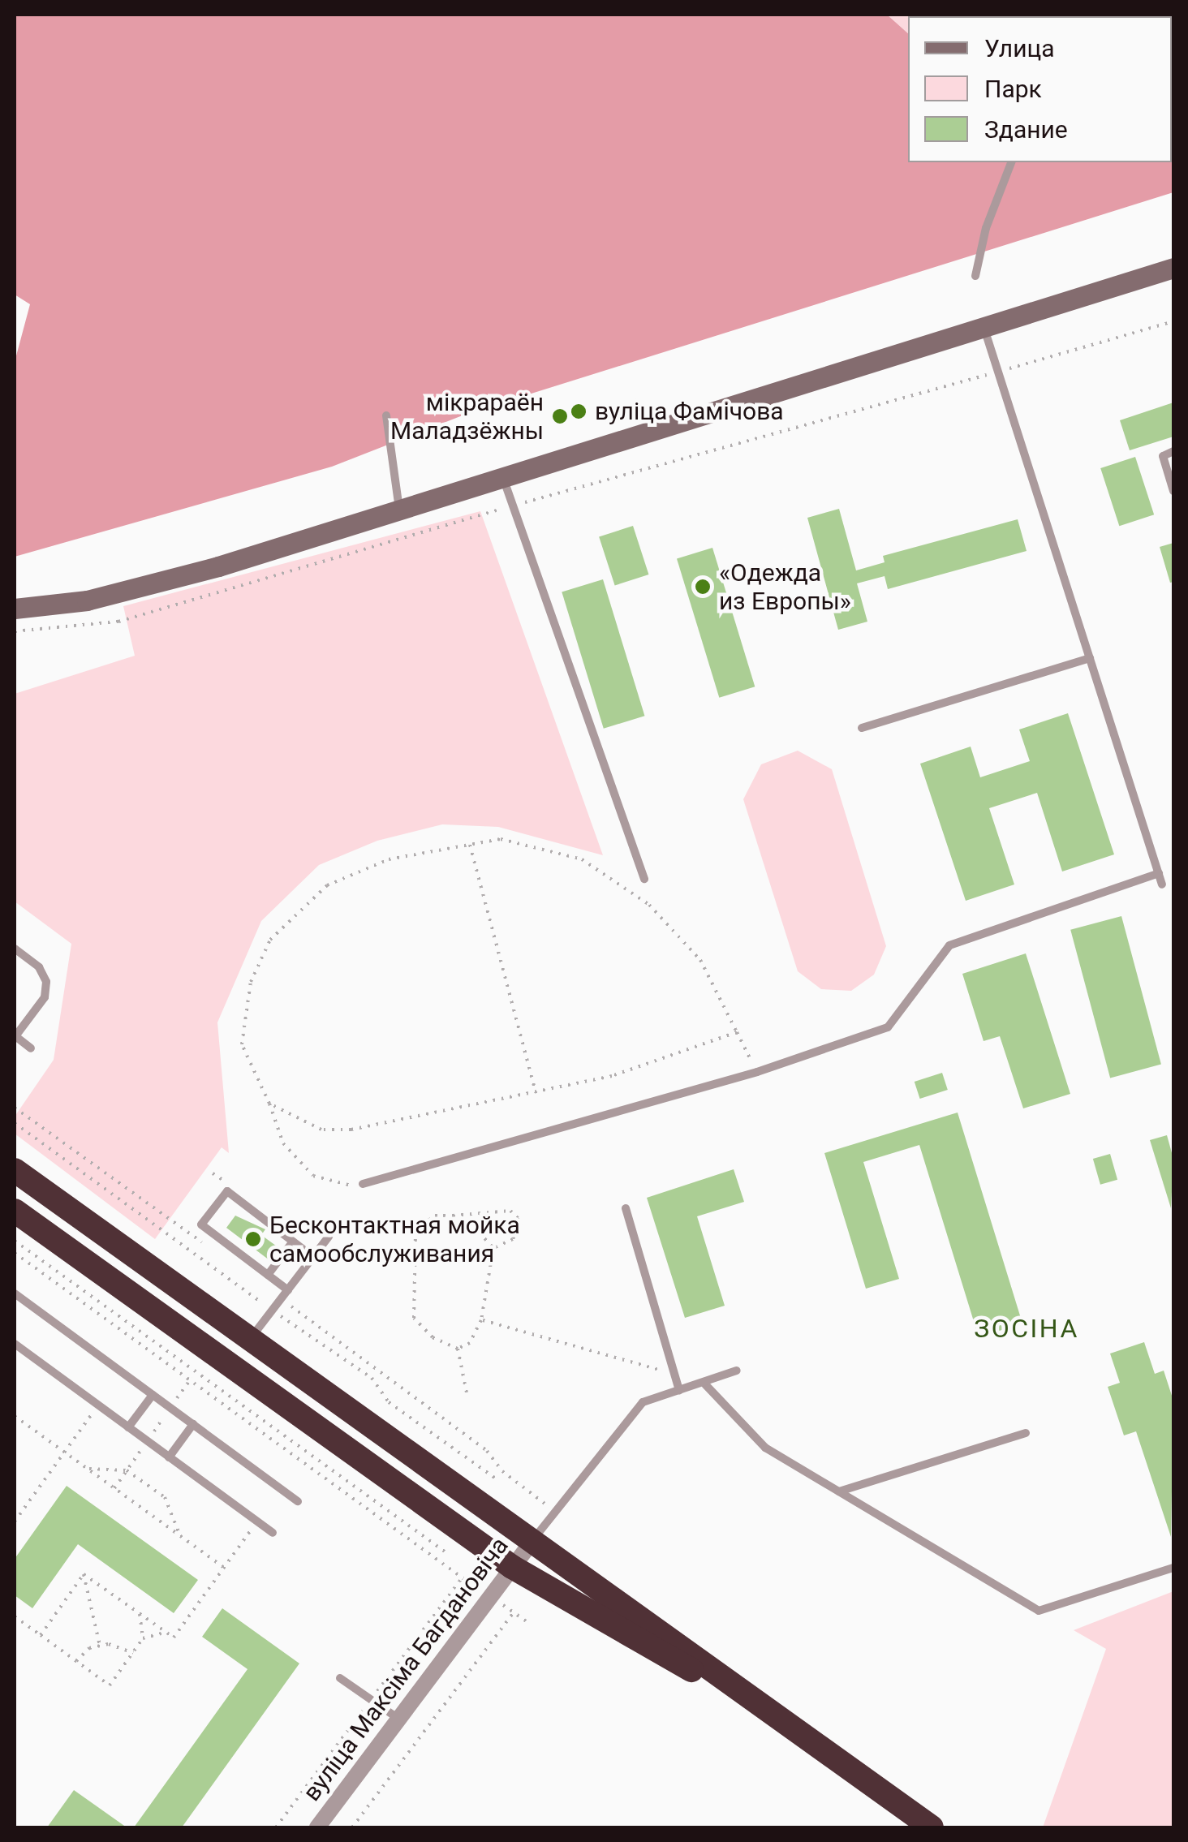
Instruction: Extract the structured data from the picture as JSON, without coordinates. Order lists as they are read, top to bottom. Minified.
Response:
{"streets":{"street":["вуліца Максіма Багдановіча"]},"districts":["ЗОСІНА"],"places":["вуліца Фамічова","мікрараён Маладзёжны","«Одежда из Европы»","Бесконтактная мойка самообслуживания"],"legend":["Улица","Парк","Здание"]}
